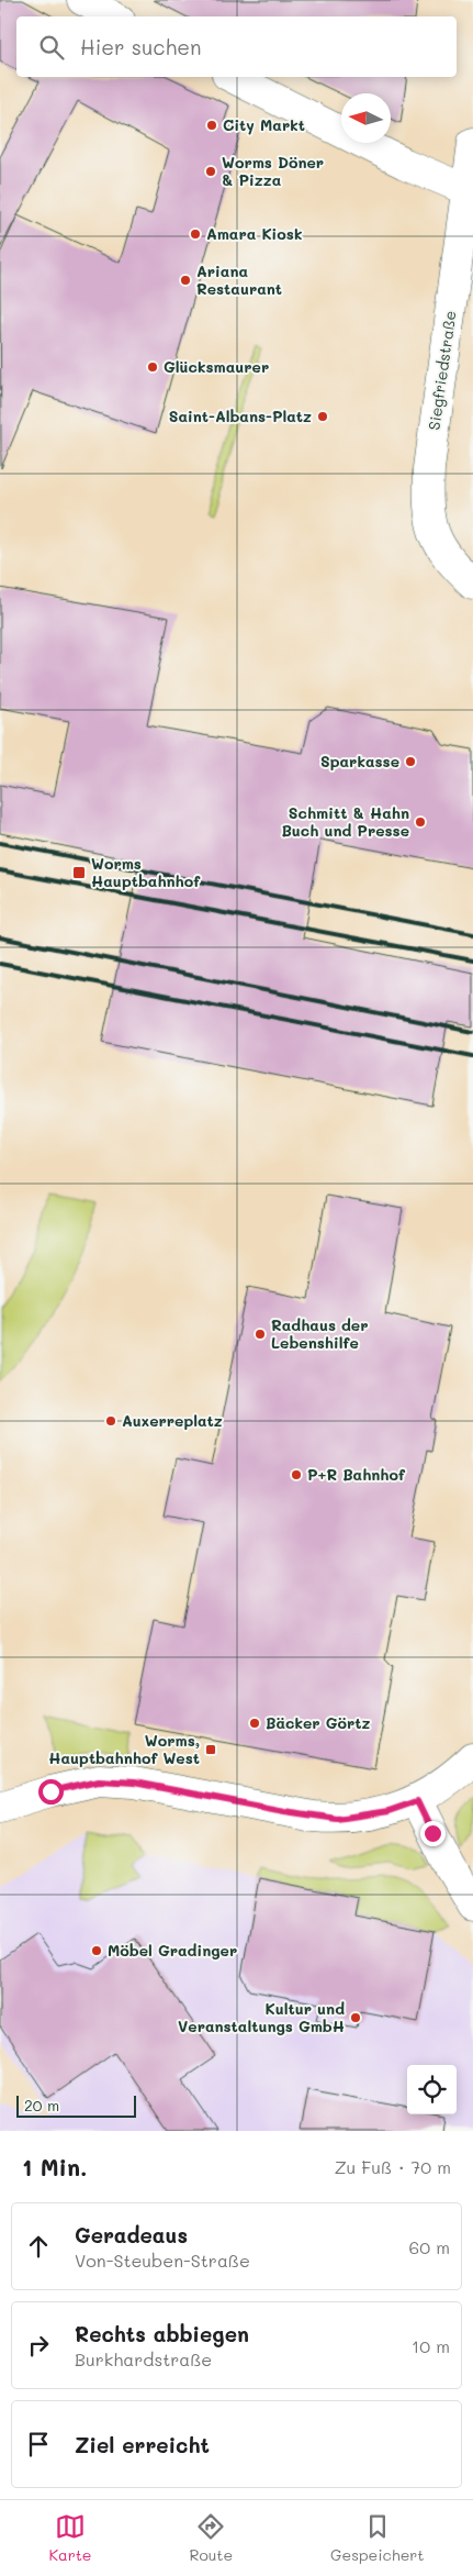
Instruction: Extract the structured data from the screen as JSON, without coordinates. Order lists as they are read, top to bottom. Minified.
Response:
{"streets":{"street":["Siegfriedstraße"]},"places":{"other":["City Markt","Worms Döner & Pizza","Amara Kiosk","Ariana Restaurant","Glücksmaurer","Saint-Albans-Platz","Sparkasse","Schmitt & Hahn Buch und Presse","Radhaus der Lebenshilfe","Auxerreplatz","P+R Bahnhof","Bäcker Görtz","Möbel Gradinger","Kultur und Veranstaltungs GmbH"],"transit":["Worms Hauptbahnhof","Worms, Hauptbahnhof West"]},"scale_bar":"20 m","north":"left","page":{"search":"Hier suchen","scale":"20 m","heading":["1 Min.","Zu Fuß · 70 m"],"list":[["Geradeaus","Von-Steuben-Straße","60 m"],["Rechts abbiegen","Burkhardstraße","10 m"],"Ziel erreicht"],"nav":["Karte","Route","Gespeichert"]}}
